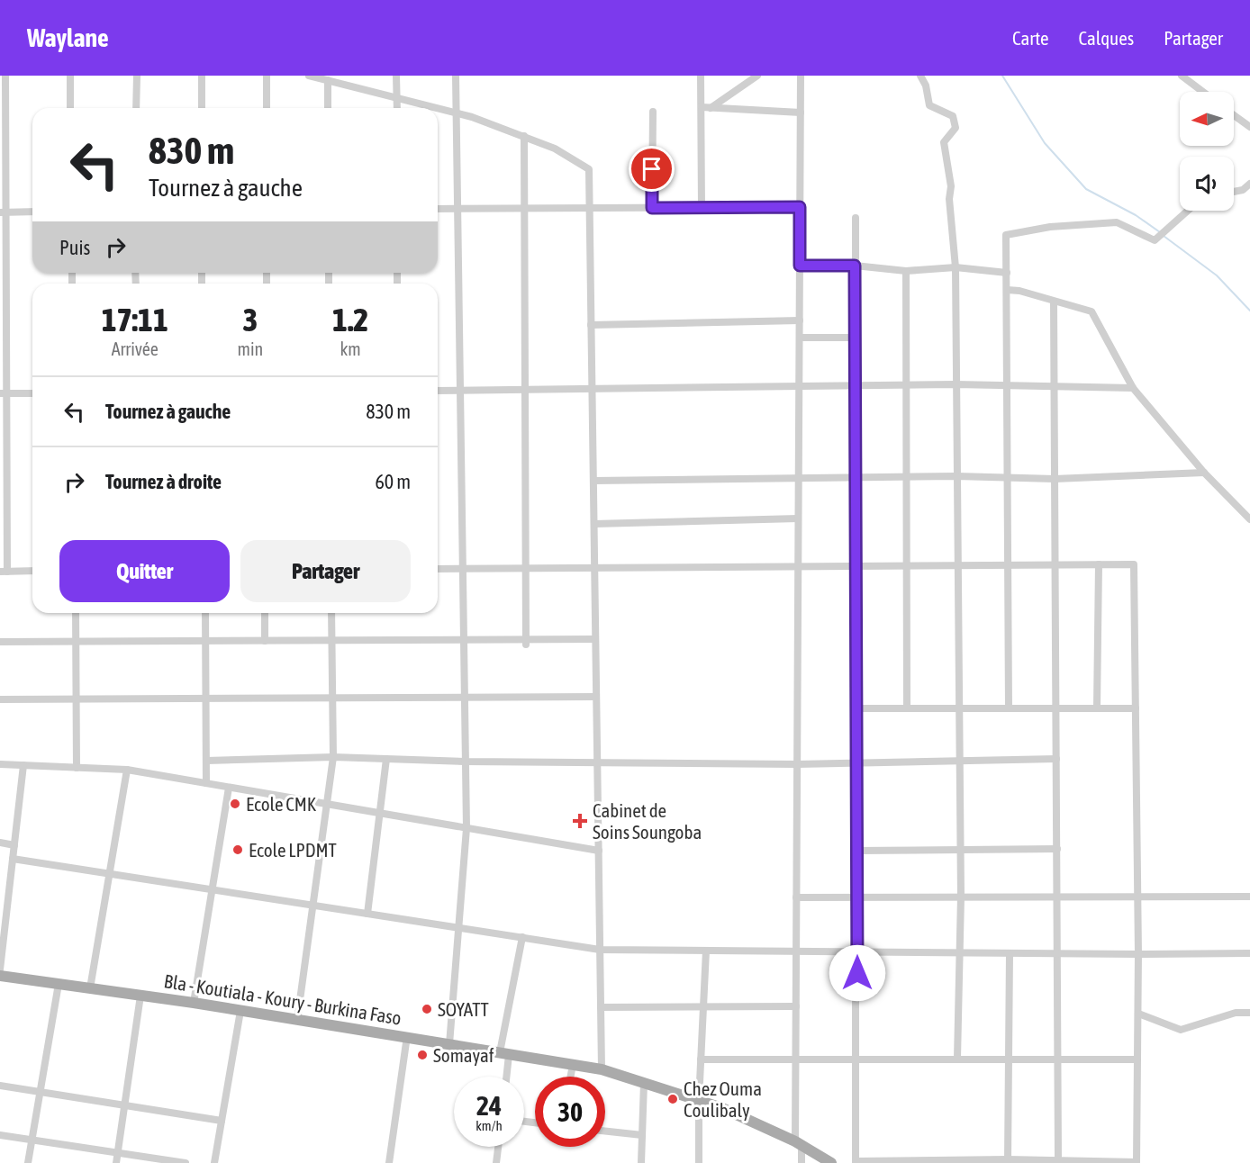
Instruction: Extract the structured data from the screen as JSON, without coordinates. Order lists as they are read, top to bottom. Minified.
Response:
{"streets":{"main road":["Bla - Koutiala - Koury - Burkina Faso"]},"places":{"other":["Ecole CMK","Ecole LPDMT","SOYATT","Somayaf","Chez Ouma Coulibaly"],"health":["Cabinet de Soins Soungoba"]},"north":"left","page":{"header":"Waylane","nav":["Carte","Calques","Partager"],"turn":["830 m","Tournez à gauche"],"then":"Puis","eta":["17:11","Arrivée","3","min","1.2","km"],"list":[{"name":"Tournez à gauche","value":"830 m"},{"name":"Tournez à droite","value":"60 m"}],"buttons":["Quitter","Partager"],"speed":"24 km/h","limit":"30"}}
